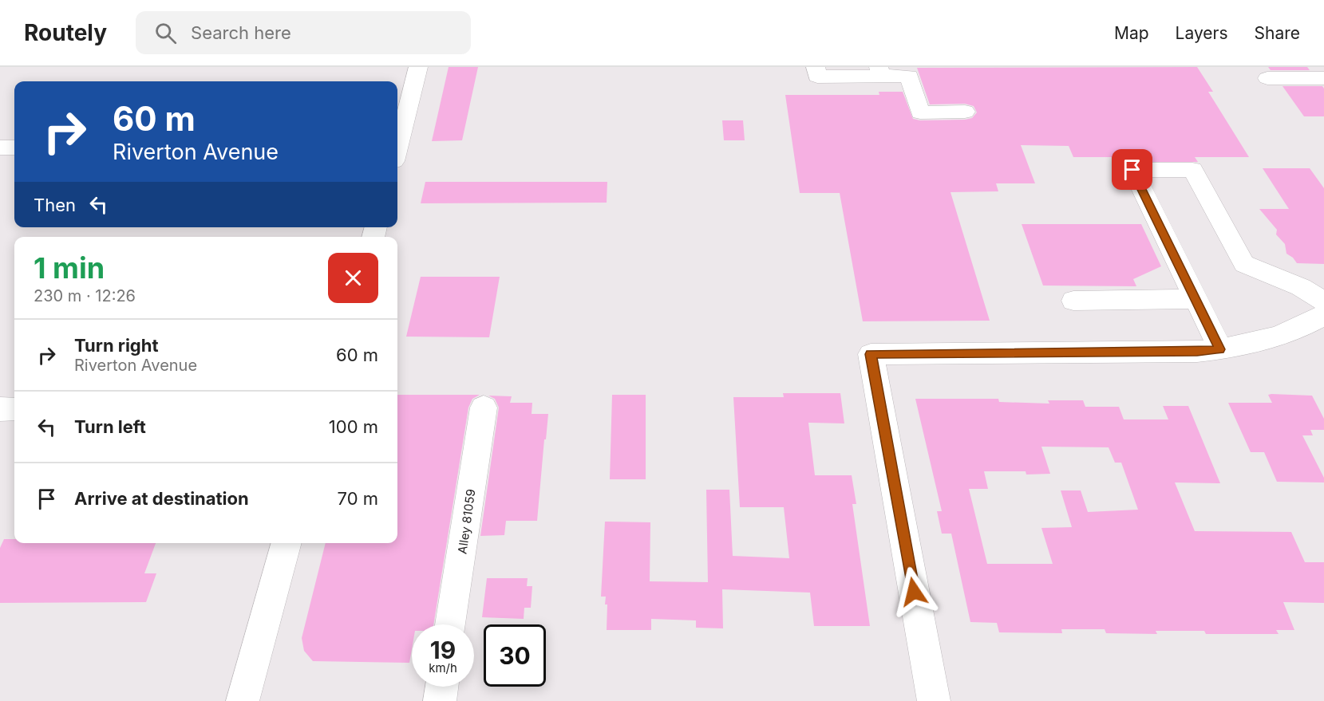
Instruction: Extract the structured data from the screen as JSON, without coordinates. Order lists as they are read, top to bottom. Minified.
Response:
{"streets":{"street":["Alley 81059"]},"page":{"header":"Routely","search":"Search here","nav":["Map","Layers","Share"],"turn":["60 m","Riverton Avenue"],"then":"Then","heading":["1 min","230 m · 12:26"],"list":[{"name":"Turn right","note":"Riverton Avenue","value":"60 m"},{"name":"Turn left","value":"100 m"},{"name":"Arrive at destination","value":"70 m"}],"speed":"19 km/h","limit":"30"}}
